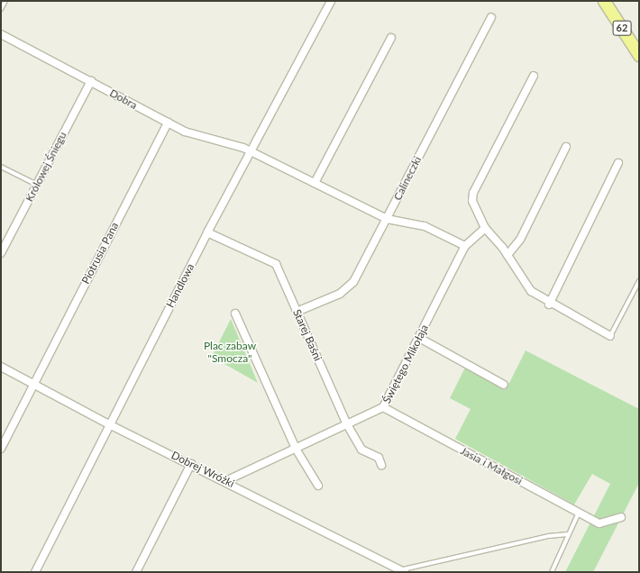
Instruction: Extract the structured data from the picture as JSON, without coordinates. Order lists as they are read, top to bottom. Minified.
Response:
{"streets":{"main road":["62"],"street":["Dobra","Królowej Śniegu","Calineczki","Piotrusia Pana","Handlowa","Starej Baśni","Świętego Mikołaja","Jasia i Małgosi","Dobrej Wróżki"]},"crossings":[["Dobra","Królowej Śniegu"],["Dobra","Calineczki"],["Dobra","Piotrusia Pana"],["Dobra","Handlowa"],["Dobra","Świętego Mikołaja"],["Calineczki","Starej Baśni"],["Piotrusia Pana","Dobrej Wróżki"],["Handlowa","Starej Baśni"],["Handlowa","Dobrej Wróżki"],["Starej Baśni","Świętego Mikołaja"],["Świętego Mikołaja","Jasia i Małgosi"],["Świętego Mikołaja","Dobrej Wróżki"]],"parks":["Plac zabaw \"Smocza\""]}
